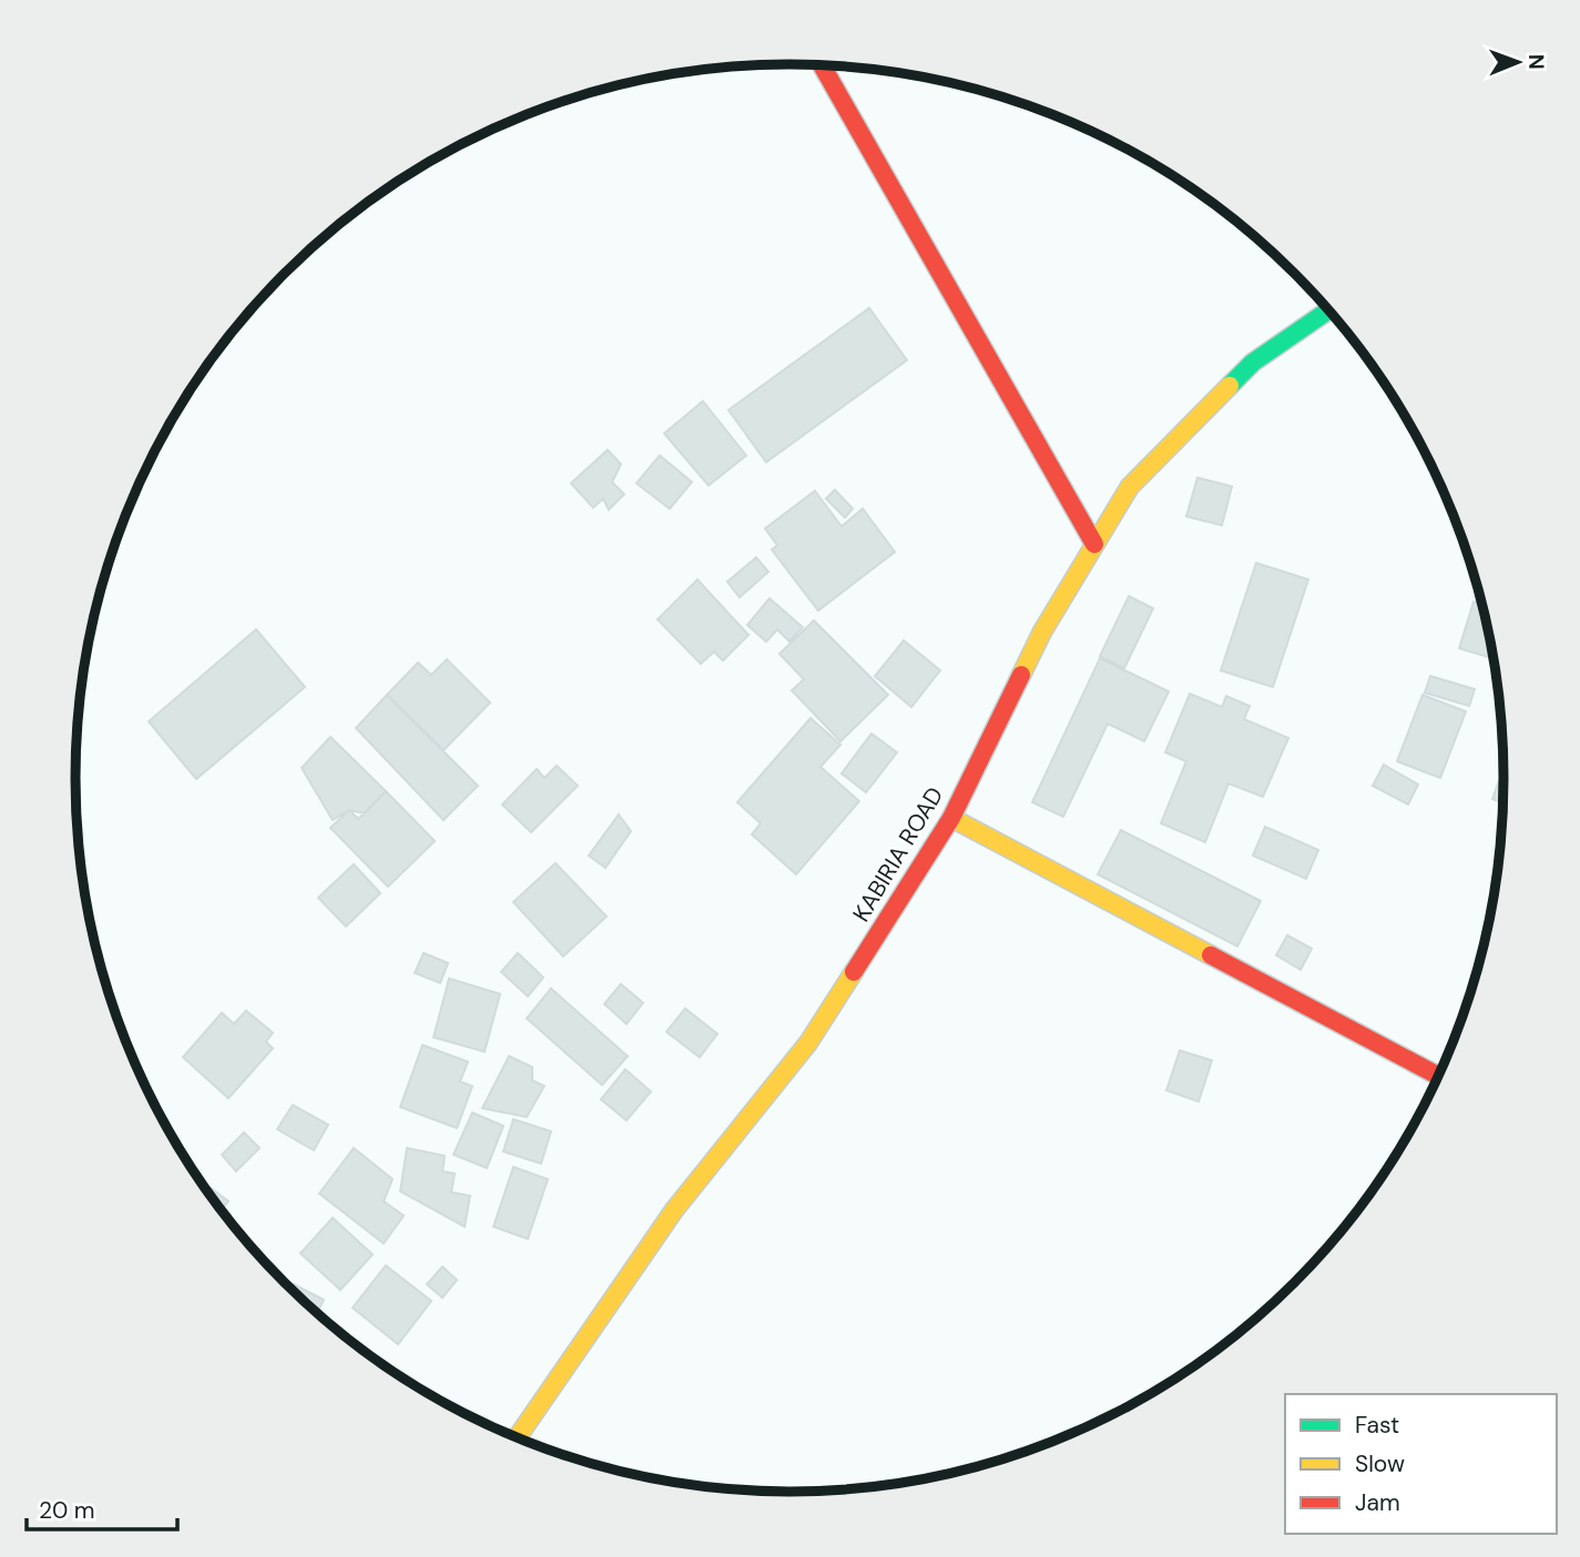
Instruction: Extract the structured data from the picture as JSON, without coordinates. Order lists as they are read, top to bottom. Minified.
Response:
{"streets":{"main road":["KABIRIA ROAD"]},"legend":["Fast","Slow","Jam"],"scale_bar":"20 m","north":"right"}
